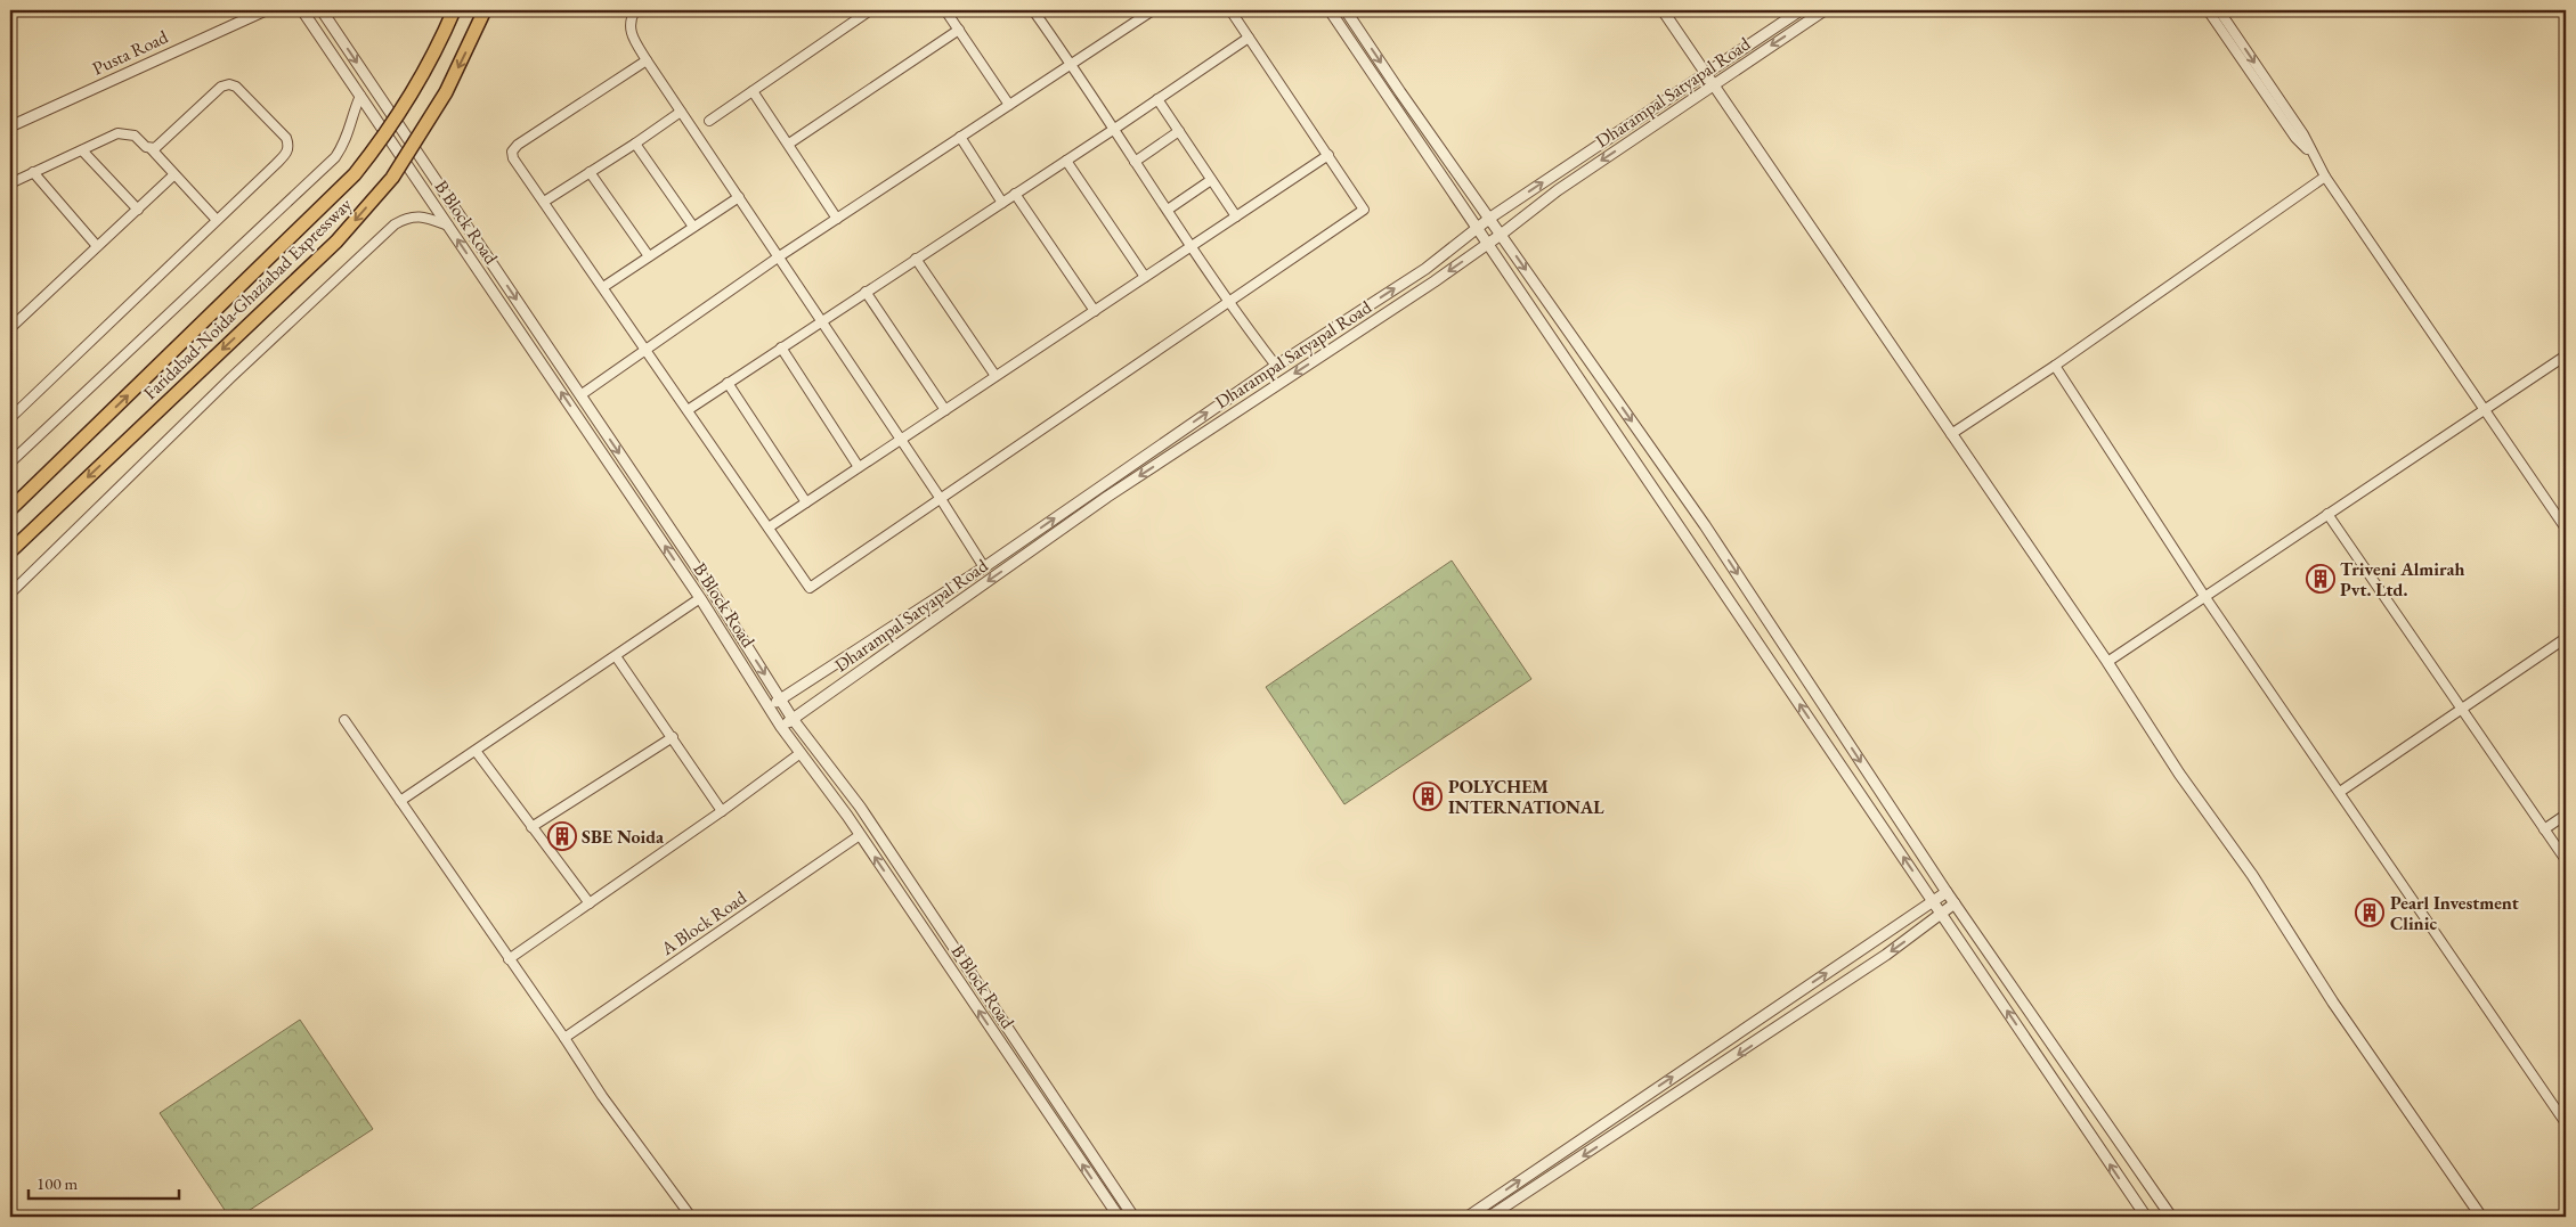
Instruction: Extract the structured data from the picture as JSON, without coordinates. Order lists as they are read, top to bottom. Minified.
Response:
{"streets":{"main road":["Faridabad-Noida-Ghaziabad Expressway"],"street":["Pusta Road","Dharampal Satyapal Road","B Block Road","A Block Road"]},"crossings":[["Dharampal Satyapal Road","B Block Road"],["B Block Road","A Block Road"]],"places":{"building":["Triveni Almirah Pvt. Ltd.","POLYCHEM INTERNATIONAL","SBE Noida","Pearl Investment Clinic"]},"scale_bar":"100 m"}
